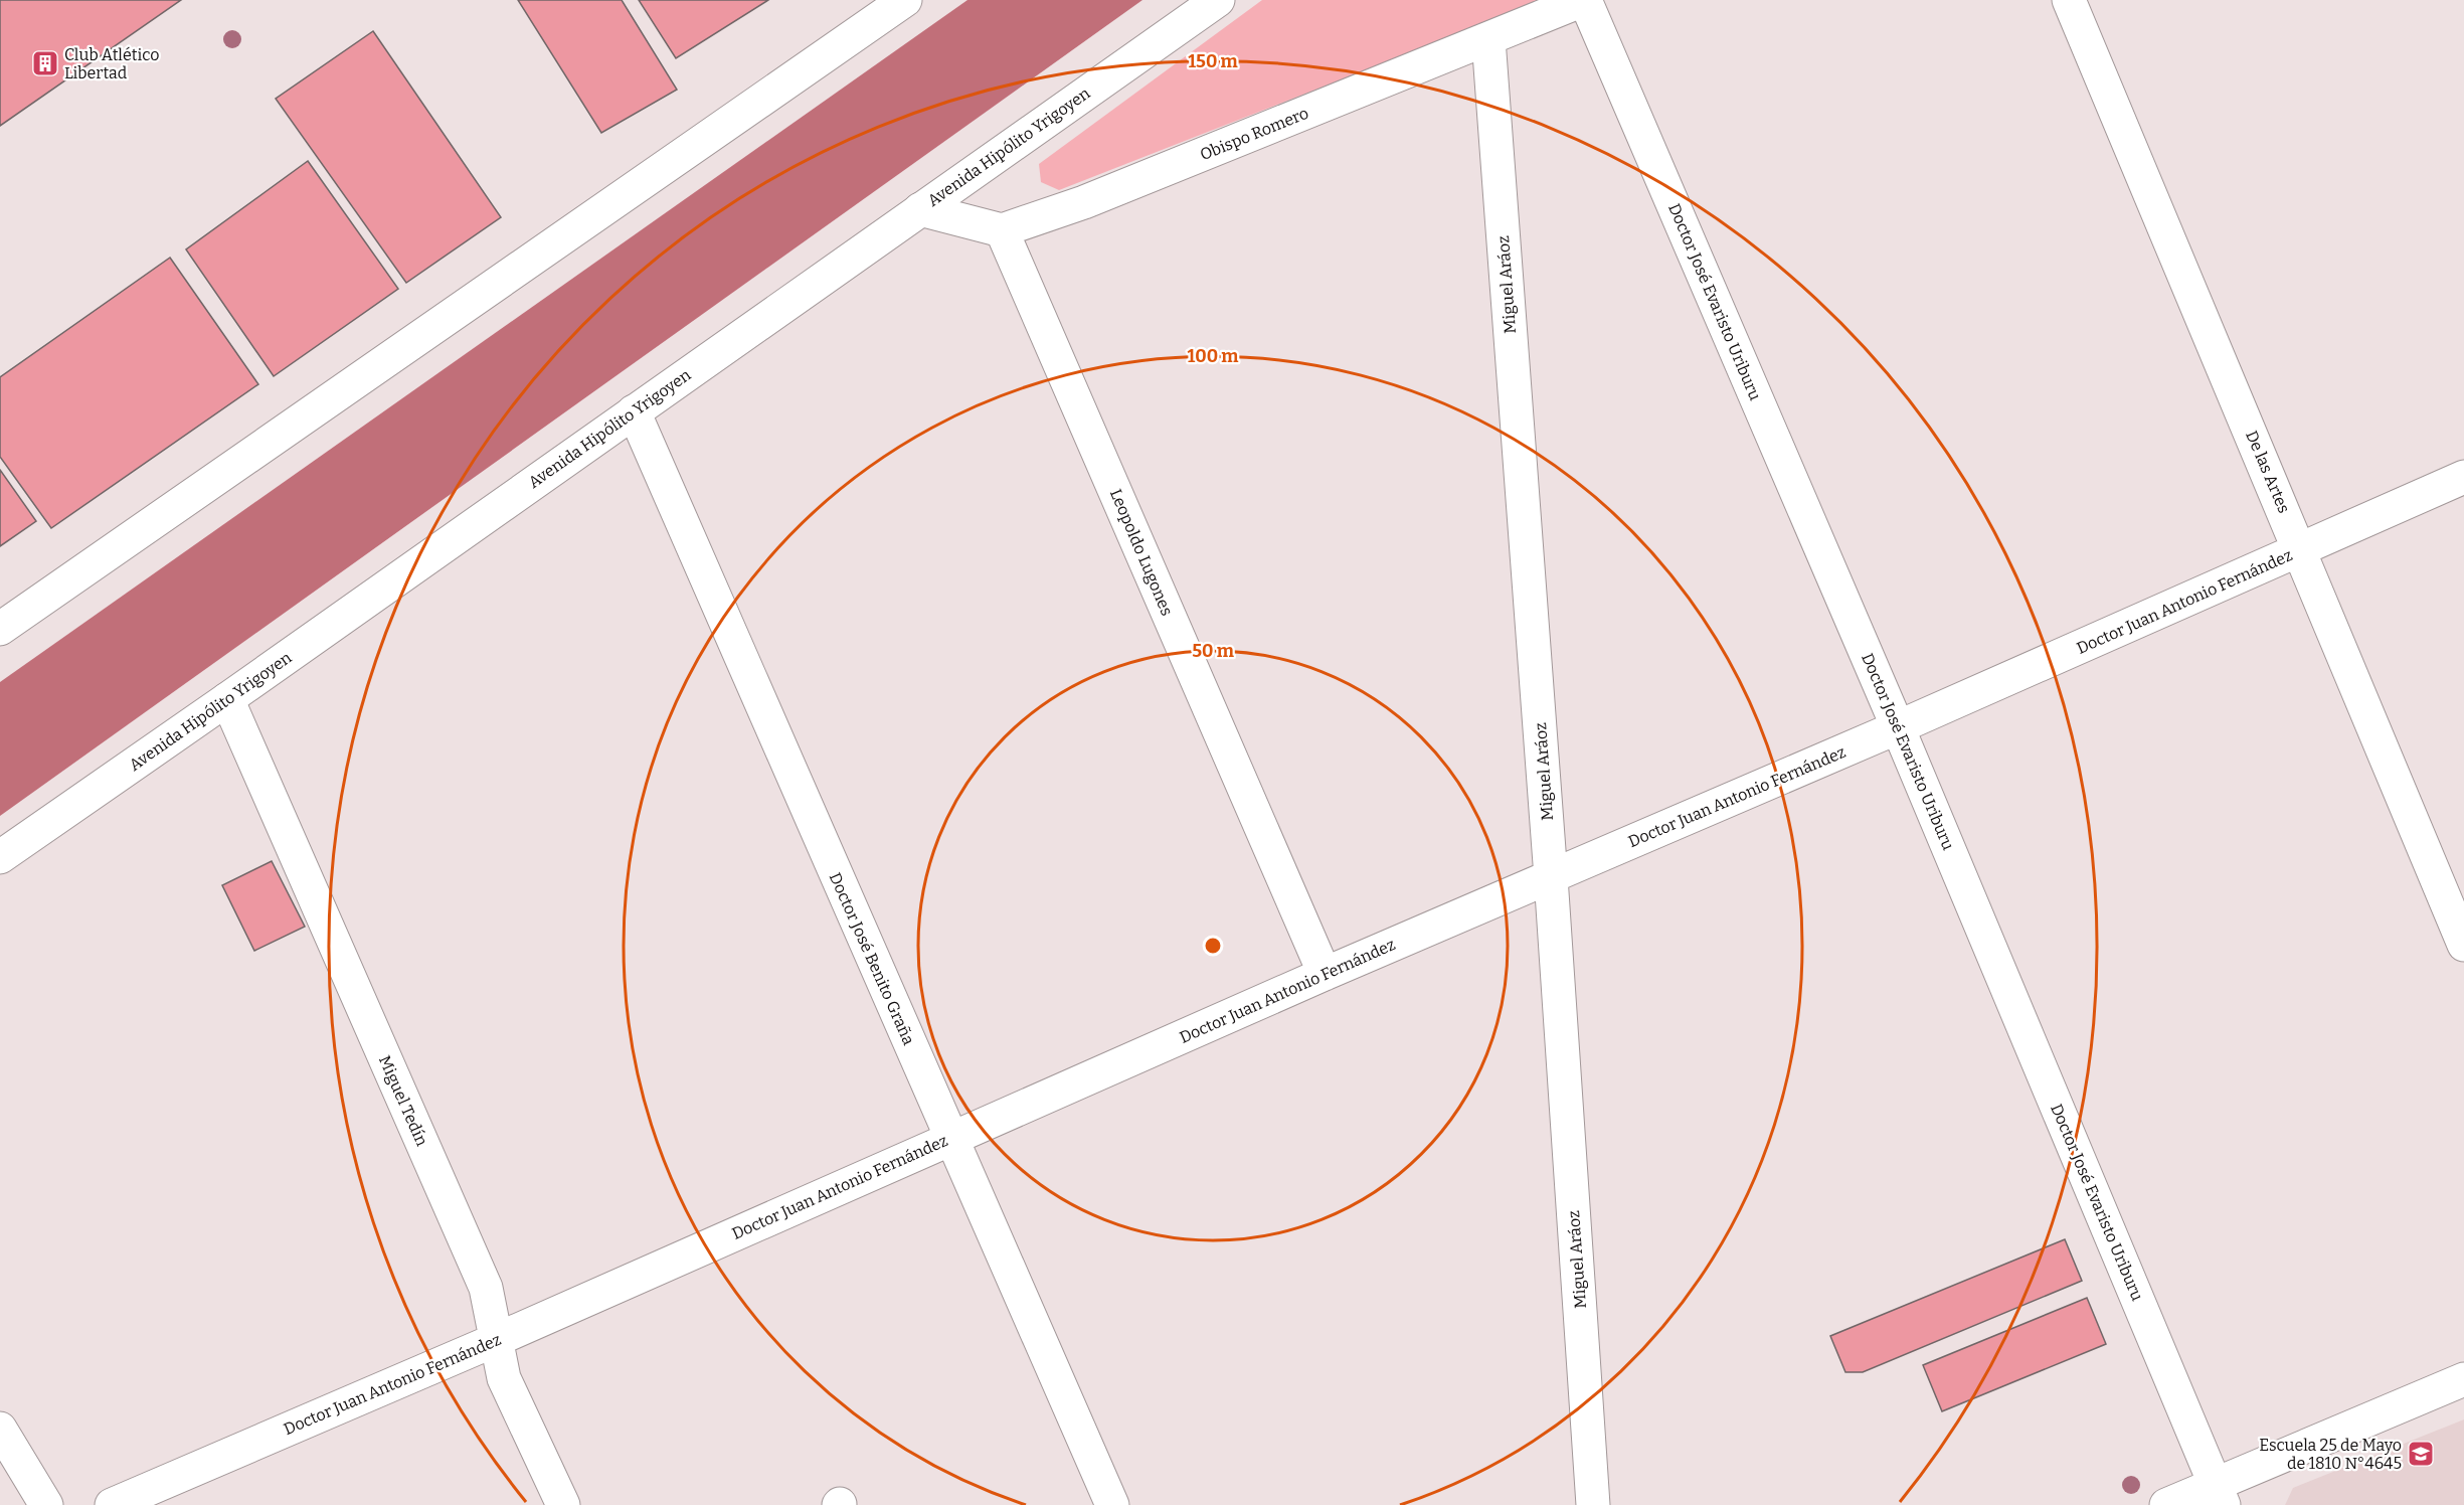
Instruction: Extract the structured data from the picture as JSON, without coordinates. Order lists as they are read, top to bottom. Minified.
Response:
{"streets":{"main road":["Obispo Romero","Avenida Hipólito Yrigoyen","Miguel Aráoz","Doctor José Evaristo Uriburu","De las Artes","Leopoldo Lugones","Doctor Juan Antonio Fernández","Doctor José Benito Graña","Miguel Tedín"]},"crossings":[["Obispo Romero","Miguel Aráoz"],["Obispo Romero","Doctor José Evaristo Uriburu"],["Obispo Romero","Leopoldo Lugones"],["Avenida Hipólito Yrigoyen","Doctor José Benito Graña"],["Avenida Hipólito Yrigoyen","Miguel Tedín"],["Miguel Aráoz","Doctor Juan Antonio Fernández"],["Doctor José Evaristo Uriburu","Doctor Juan Antonio Fernández"],["De las Artes","Doctor Juan Antonio Fernández"],["Leopoldo Lugones","Doctor Juan Antonio Fernández"],["Doctor Juan Antonio Fernández","Doctor José Benito Graña"],["Doctor Juan Antonio Fernández","Miguel Tedín"]],"places":{"building":["Club Atlético Libertad"],"school or university":["Escuela 25 de Mayo de 1810 N°4645"]},"rings":["150 m","100 m","50 m"]}
